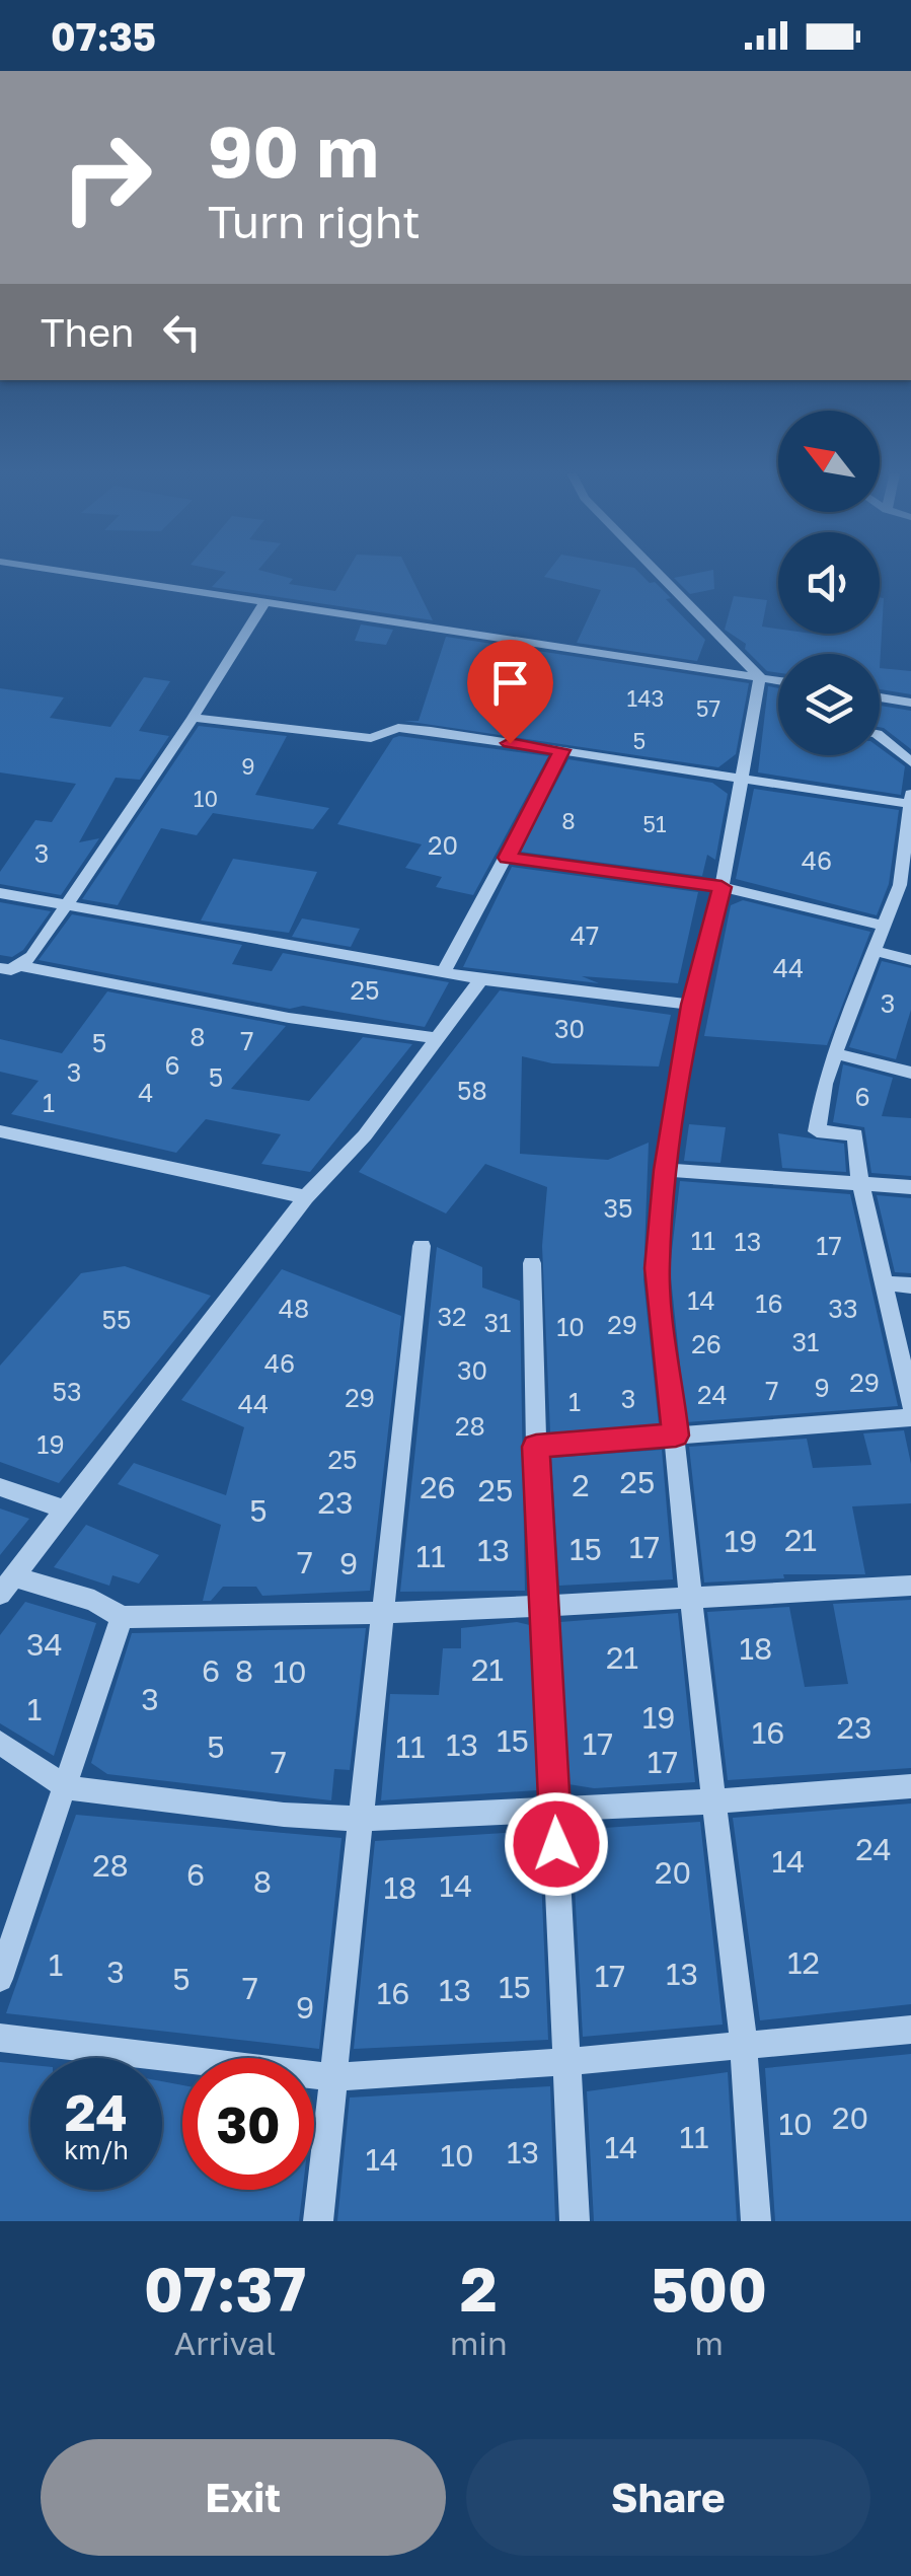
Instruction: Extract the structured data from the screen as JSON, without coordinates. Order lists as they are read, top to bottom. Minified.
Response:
{"house_numbers":["143","57","5","9","10","8","51","20","3","46","47","44","25","3","30","8","7","5","6","3","5","58","4","6","1","35","11","13","17","14","16","48","33","32","55","31","29","10","31","26","46","30","29","9","7","53","24","29","3","1","44","28","19","25","25","2","26","25","23","5","21","19","17","15","13","11","7","9","34","18","21","21","6","8","10","3","1","19","23","16","15","17","13","5","11","7","17","24","14","28","20","6","8","14","18","12","1","3","13","17","5","15","7","13","16","9","20","10","11","14","13","10","14"],"north":"top left","page":{"status":"07:35","turn":["90 m","Turn right"],"then":"Then","speed":"24 km/h","limit":"30","eta":["07:37","Arrival","2","min","500","m"],"buttons":["Exit","Share"]}}
